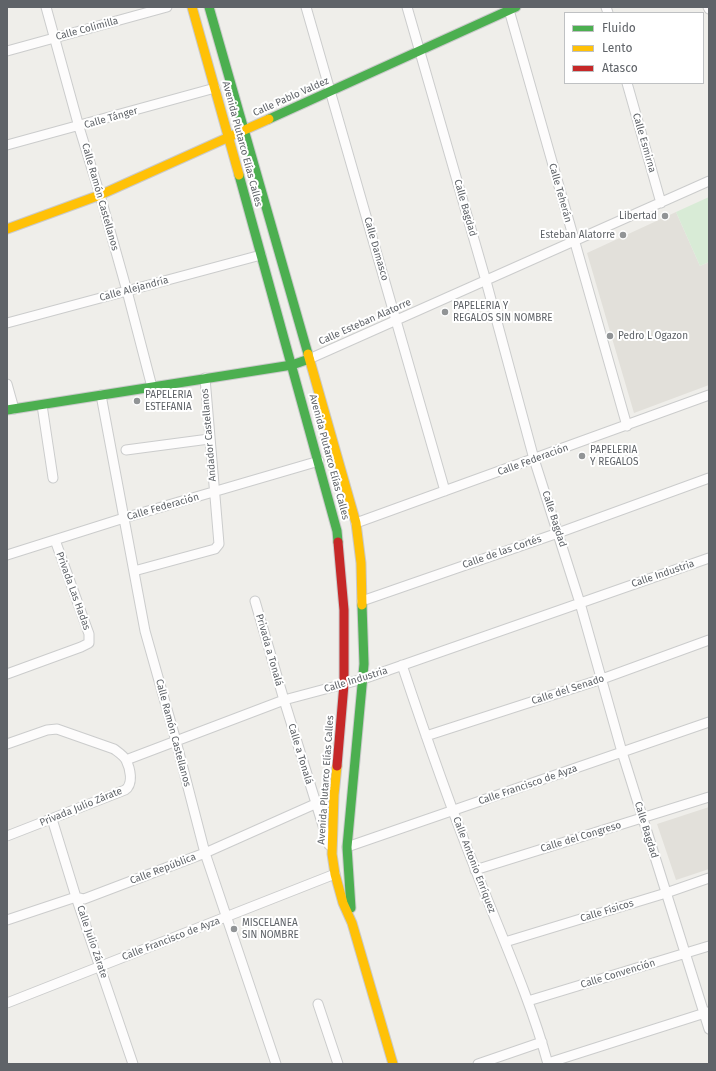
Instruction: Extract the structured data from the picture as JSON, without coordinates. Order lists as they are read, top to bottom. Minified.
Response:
{"streets":{"main road":["Calle Pablo Valdez","Avenida Plutarco Elías Calles","Calle Esteban Alatorre"],"street":["Calle Colimilla","Calle Tánger","Calle Esmirna","Calle Teherán","Calle Ramón Castellanos","Calle Bagdad","Calle Damasco","Calle Alejandría","Andador Castellanos","Calle Federación","Calle de las Cortés","Calle Industria","Privada Las Hadas","Privada a Tonalá","Calle del Senado","Calle a Tonalá","Calle Francisco de Ayza","Privada Julio Zárate","Calle del Congreso","Calle Antonio Enríquez","Calle República","Calle Físicos","Calle Julio Zárate","Calle Convención"]},"crossings":[["Calle Colimilla","Calle Ramón Castellanos"],["Calle Pablo Valdez","Avenida Plutarco Elías Calles"],["Calle Pablo Valdez","Calle Teherán"],["Calle Pablo Valdez","Calle Ramón Castellanos"],["Calle Pablo Valdez","Calle Bagdad"],["Calle Pablo Valdez","Calle Damasco"],["Calle Tánger","Avenida Plutarco Elías Calles"],["Calle Tánger","Calle Ramón Castellanos"],["Calle Esmirna","Calle Esteban Alatorre"],["Avenida Plutarco Elías Calles","Calle Alejandría"],["Avenida Plutarco Elías Calles","Calle Esteban Alatorre"],["Avenida Plutarco Elías Calles","Calle Federación"],["Avenida Plutarco Elías Calles","Calle de las Cortés"],["Avenida Plutarco Elías Calles","Calle Industria"],["Avenida Plutarco Elías Calles","Calle a Tonalá"],["Avenida Plutarco Elías Calles","Calle Francisco de Ayza"],["Calle Teherán","Calle Esteban Alatorre"],["Calle Teherán","Calle Federación"],["Calle Ramón Castellanos","Calle Alejandría"],["Calle Ramón Castellanos","Calle Esteban Alatorre"],["Calle Ramón Castellanos","Calle Federación"],["Calle Ramón Castellanos","Calle Industria"],["Calle Ramón Castellanos","Calle Francisco de Ayza"],["Calle Ramón Castellanos","Calle República"],["Calle Bagdad","Calle Esteban Alatorre"],["Calle Bagdad","Calle Federación"],["Calle Bagdad","Calle de las Cortés"],["Calle Bagdad","Calle Industria"],["Calle Bagdad","Calle del Senado"],["Calle Bagdad","Calle Francisco de Ayza"],["Calle Bagdad","Calle del Congreso"],["Calle Bagdad","Calle Físicos"],["Calle Bagdad","Calle Convención"],["Calle Damasco","Calle Esteban Alatorre"],["Calle Damasco","Calle Federación"],["Calle Esteban Alatorre","Andador Castellanos"],["Andador Castellanos","Calle Federación"],["Calle Federación","Privada Las Hadas"],["Calle Industria","Privada a Tonalá"],["Calle Industria","Calle a Tonalá"],["Calle Industria","Privada Julio Zárate"],["Calle Industria","Calle Antonio Enríquez"],["Privada a Tonalá","Calle a Tonalá"],["Calle del Senado","Calle Antonio Enríquez"],["Calle a Tonalá","Calle República"],["Calle Francisco de Ayza","Calle Antonio Enríquez"],["Calle Francisco de Ayza","Calle Julio Zárate"],["Privada Julio Zárate","Calle Julio Zárate"],["Calle del Congreso","Calle Antonio Enríquez"],["Calle Antonio Enríquez","Calle Físicos"],["Calle Antonio Enríquez","Calle Convención"],["Calle República","Calle Julio Zárate"]],"places":["Libertad","Esteban Alatorre","PAPELERIA Y REGALOS SIN NOMBRE","Pedro L Ogazon","PAPELERIA ESTEFANIA","PAPELERIA Y REGALOS","MISCELANEA SIN NOMBRE"],"legend":["Fluido","Lento","Atasco"]}
